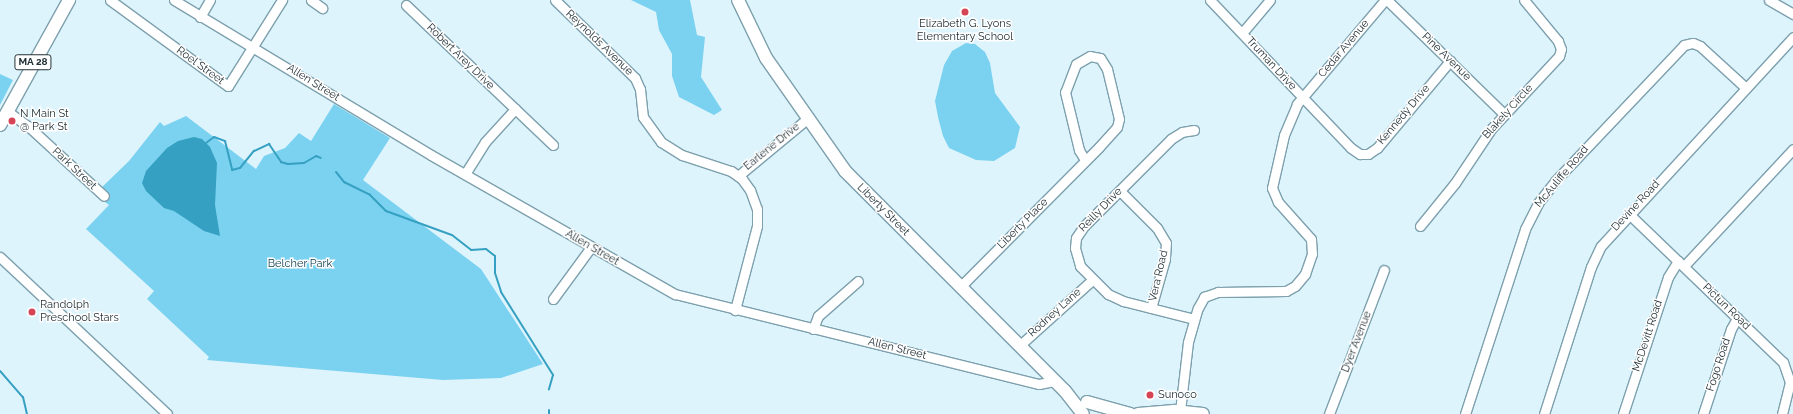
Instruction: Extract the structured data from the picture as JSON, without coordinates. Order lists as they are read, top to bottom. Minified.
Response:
{"streets":{"main road":["MA 28","Liberty Street"],"street":["Reynolds Avenue","Cedar Avenue","Robert Arey Drive","Pine Avenue","Truman Drive","Roel Street","Allen Street","Blakely Circle","Kennedy Drive","Earlene Drive","Park Street","McAuliffe Road","Devine Road","Reilly Drive","Liberty Place","Vera Road","Pictun Road","Rodney Lane","McDevitt Road","Dyer Avenue","Fogo Road"]},"crossings":[["Reynolds Avenue","Earlene Drive"],["Cedar Avenue","Pine Avenue"],["Cedar Avenue","Truman Drive"],["Cedar Avenue","Kennedy Drive"],["Pine Avenue","Blakely Circle"],["Pine Avenue","Kennedy Drive"],["MA 28","Park Street"],["Truman Drive","Kennedy Drive"],["Truman Drive","Reilly Drive"],["Roel Street","Allen Street"],["Allen Street","Liberty Street"],["Earlene Drive","Liberty Street"],["McAuliffe Road","Devine Road"],["Devine Road","Pictun Road"],["Liberty Street","Liberty Place"],["Liberty Street","Rodney Lane"],["Reilly Drive","Vera Road"],["Reilly Drive","Rodney Lane"],["Vera Road","Rodney Lane"],["Pictun Road","McDevitt Road"],["Pictun Road","Fogo Road"]],"parks":["Belcher Park"],"places":["Elizabeth G. Lyons Elementary School","N Main St @ Park St","Randolph Preschool Stars","Sunoco"]}
